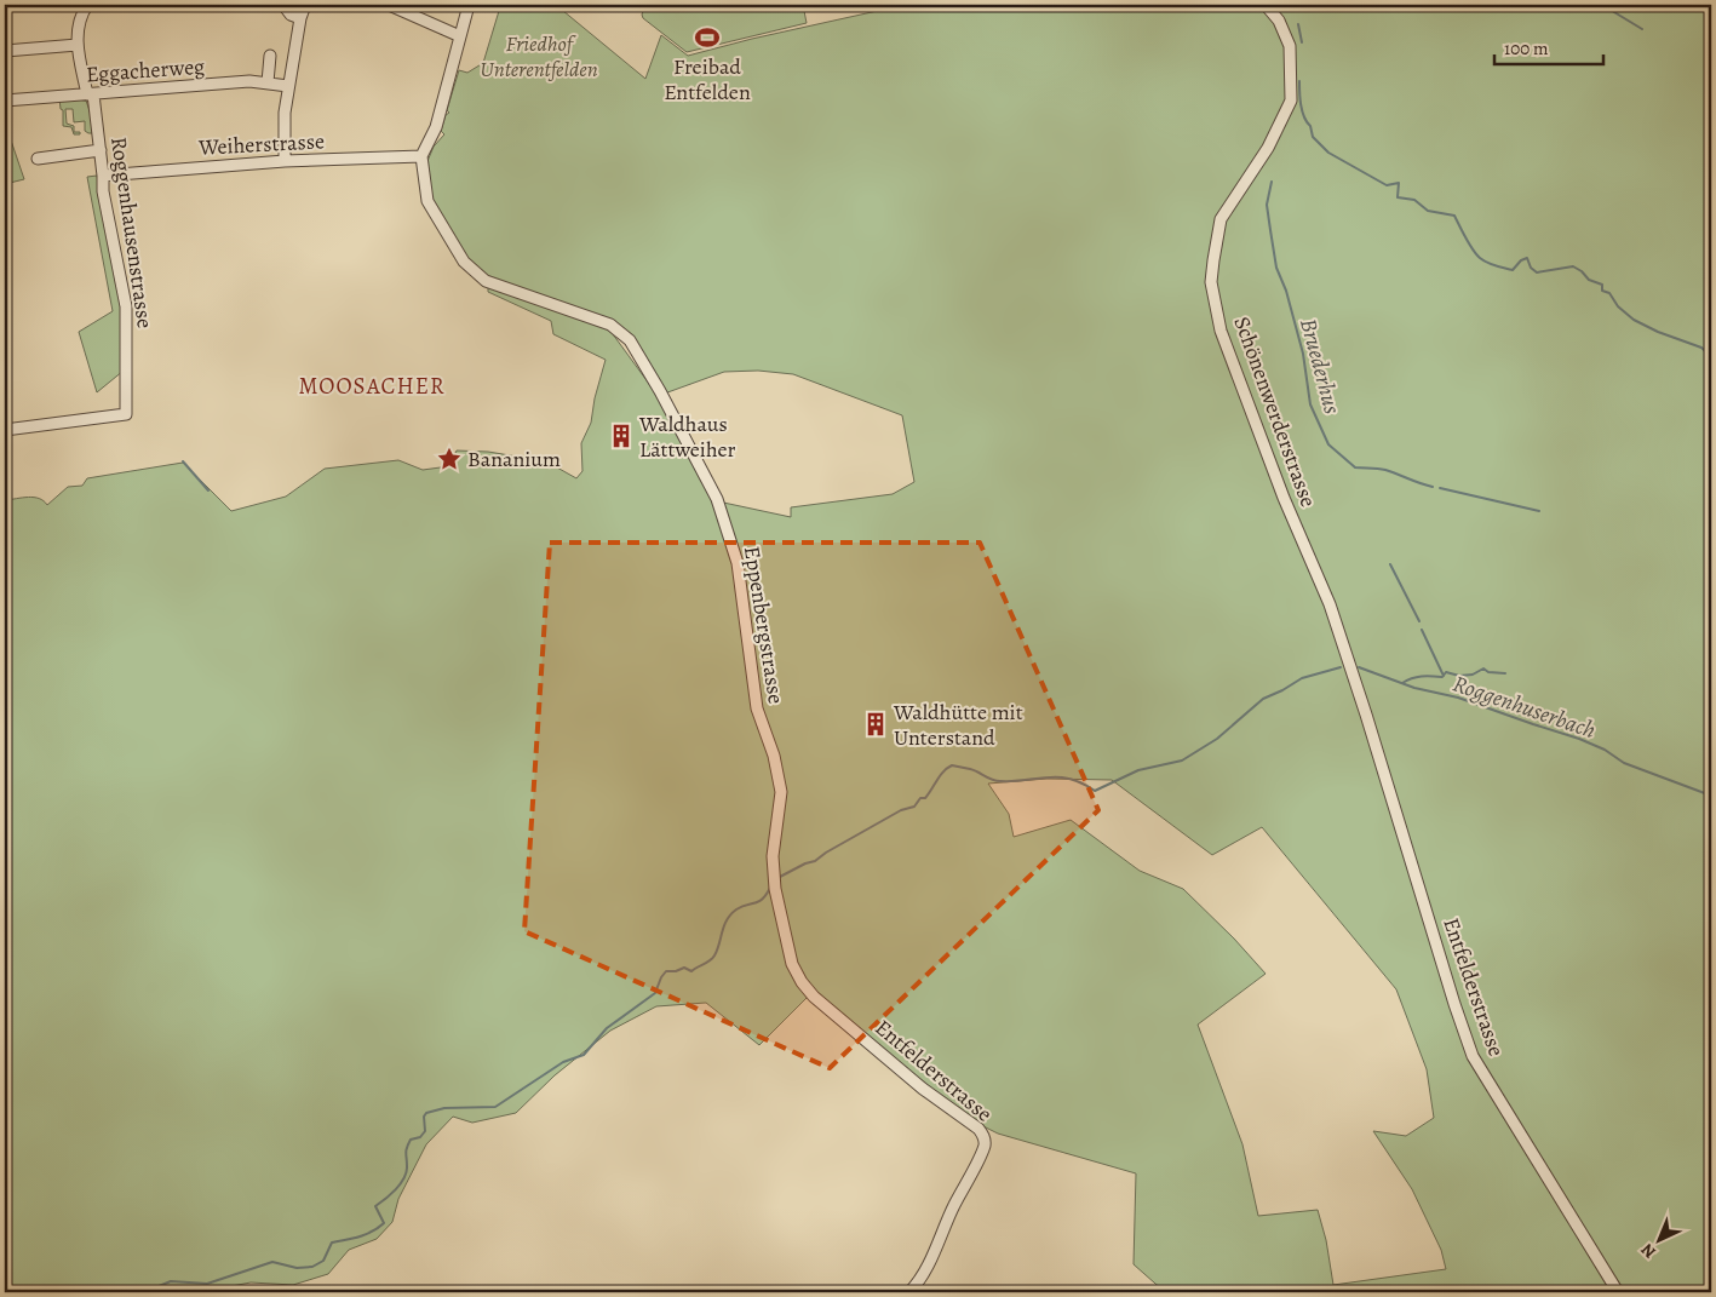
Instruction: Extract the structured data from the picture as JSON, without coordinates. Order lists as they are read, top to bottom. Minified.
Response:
{"streets":{"street":["Eggacherweg","Weiherstrasse","Roggenhausenstrasse","Schönenwerderstrasse","Eppenbergstrasse","Entfelderstrasse"]},"crossings":[["Eggacherweg","Roggenhausenstrasse"],["Weiherstrasse","Roggenhausenstrasse"],["Weiherstrasse","Eppenbergstrasse"],["Schönenwerderstrasse","Entfelderstrasse"],["Eppenbergstrasse","Entfelderstrasse"]],"districts":["MOOSACHER"],"water":["Bruederhus","Roggenhuserbach"],"parks":["Friedhof Unterentfelden"],"places":{"sports":["Freibad Entfelden"],"building":["Waldhaus Lättweiher","Waldhütte mit Unterstand"],"place":["Bananium"]},"scale_bar":"100 m","north":"bottom left"}
